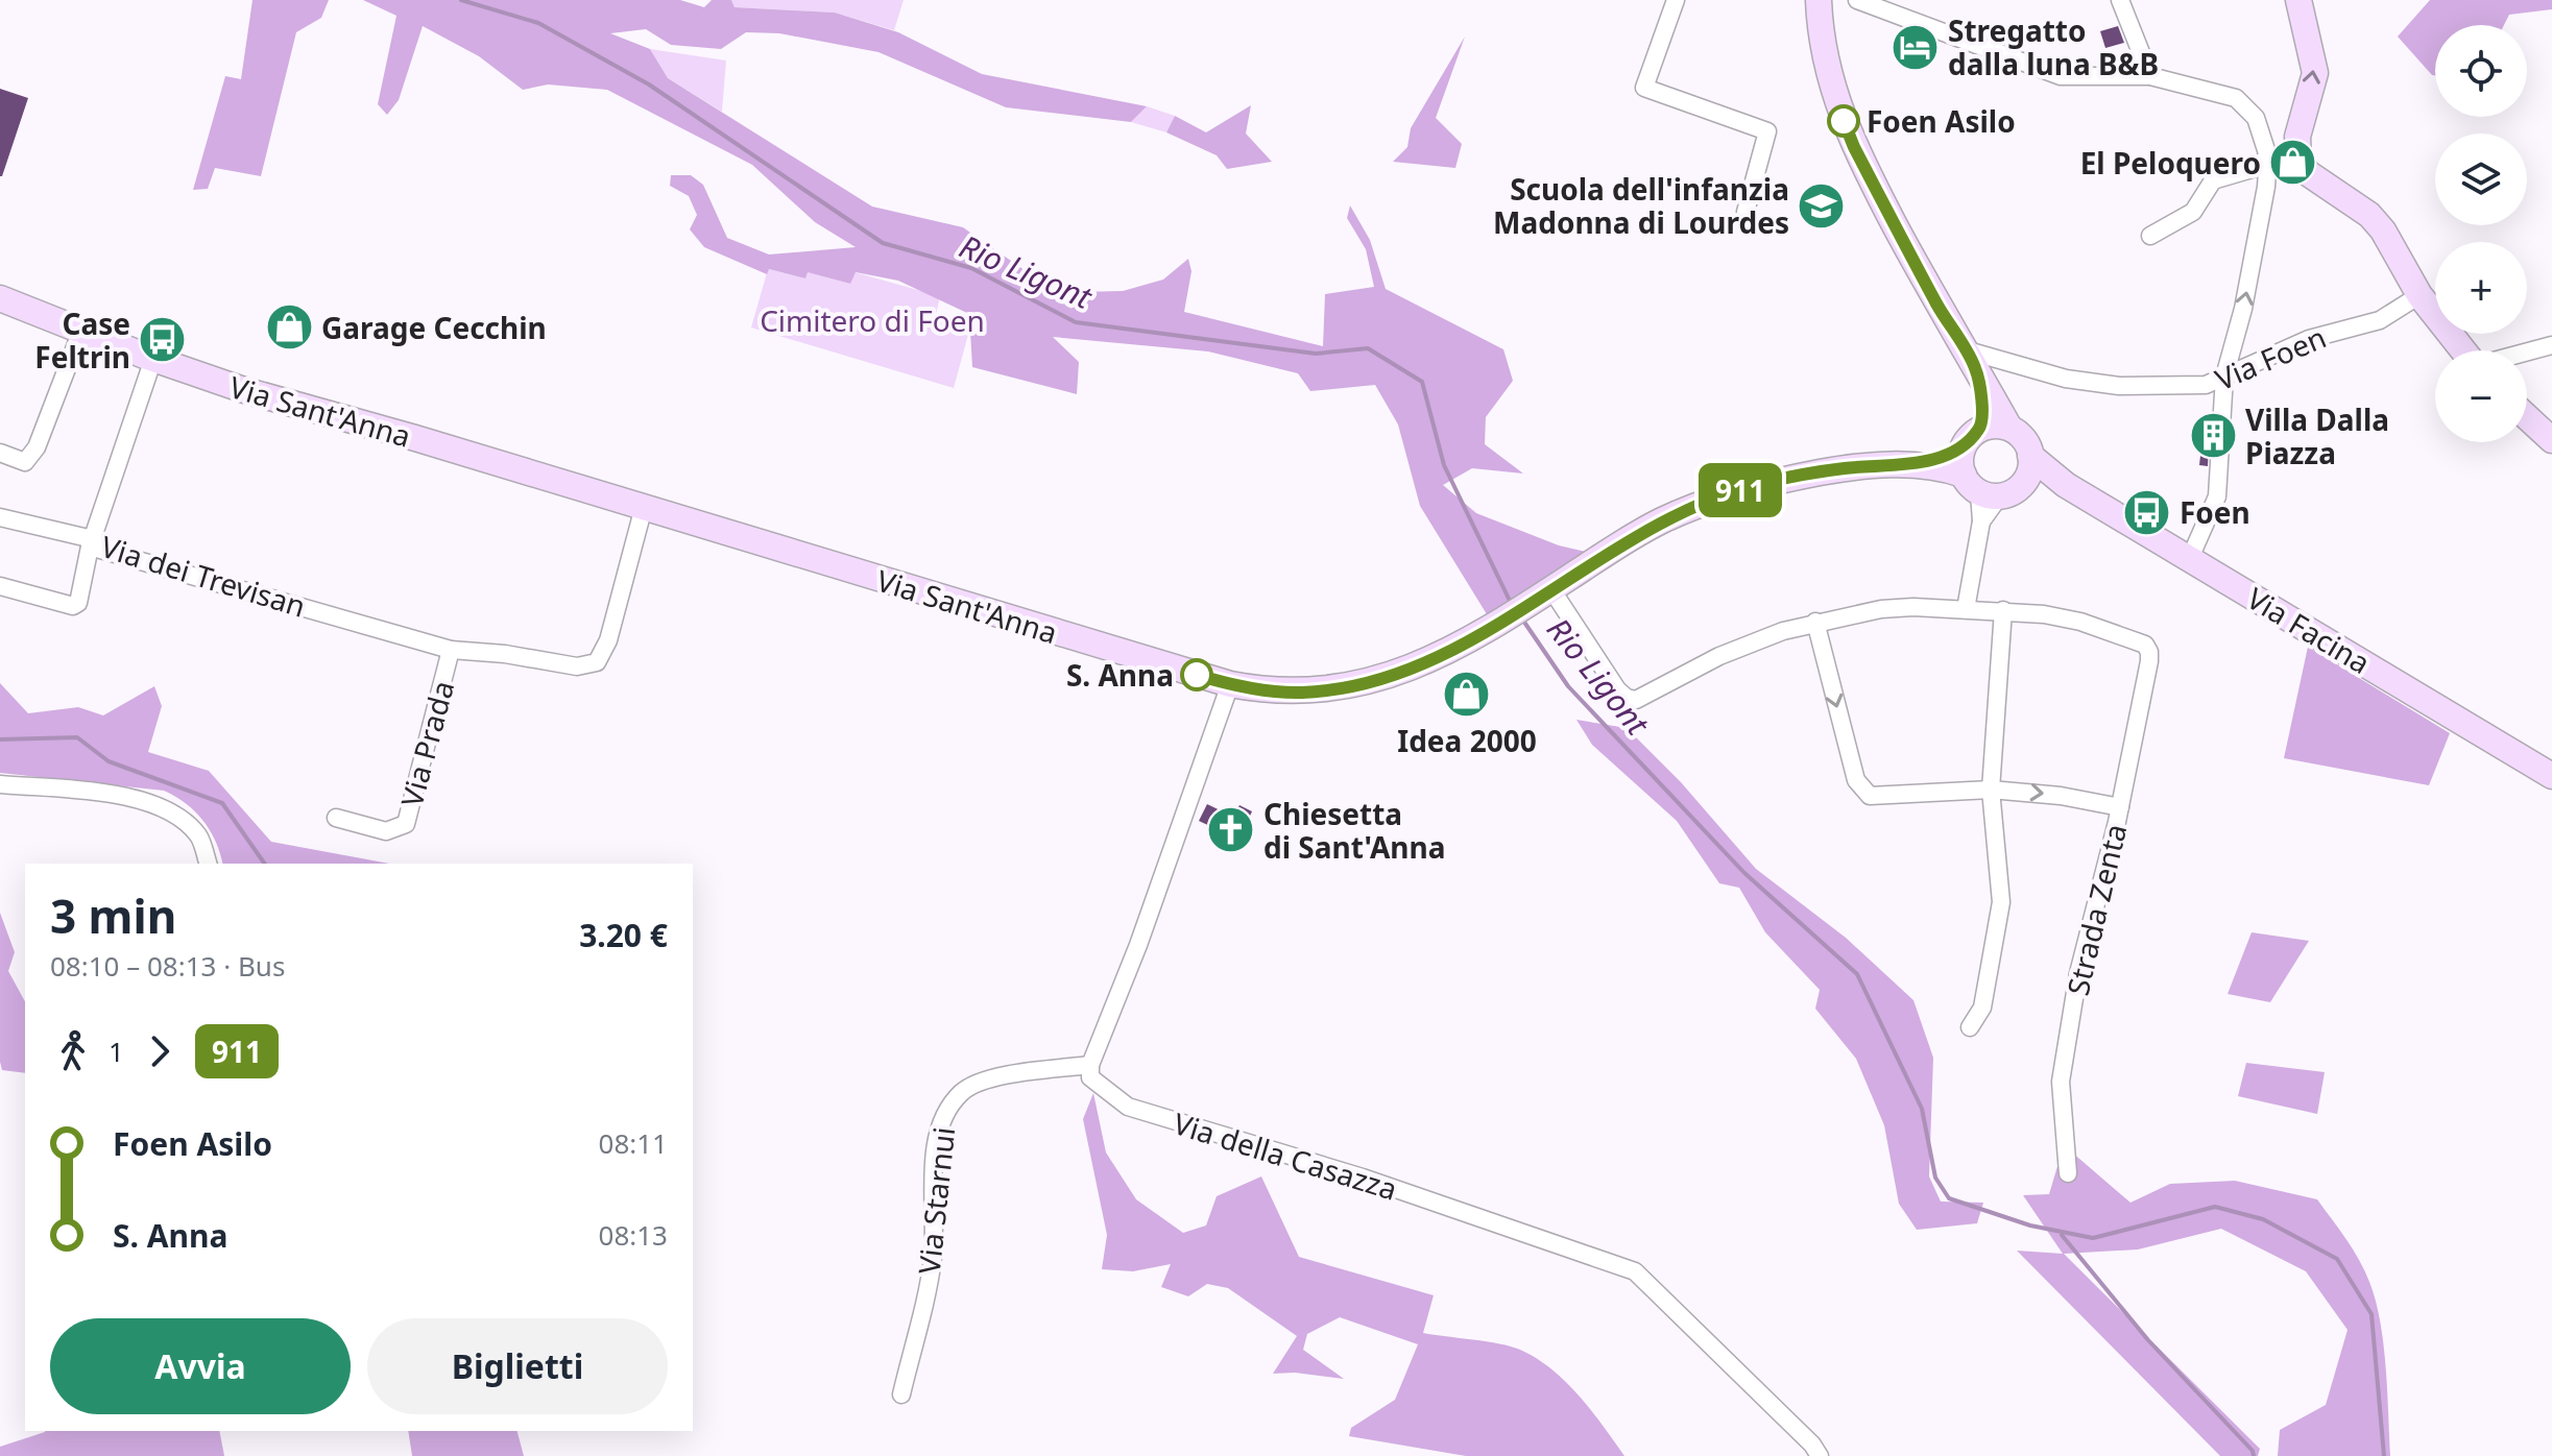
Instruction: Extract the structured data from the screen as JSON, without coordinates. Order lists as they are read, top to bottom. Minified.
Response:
{"streets":{"main road":["Via Sant'Anna","Via Facina"],"street":["Via Foen","Via dei Trevisan","Via Prada","Strada Zenta","Via della Casazza","Via Starnui"]},"crossings":[["Via Sant'Anna","Via dei Trevisan"],["Via Sant'Anna","Via Facina"],["Via Sant'Anna","Via Prada"],["Via dei Trevisan","Via Prada"],["Via della Casazza","Via Starnui"]],"water":["Rio Ligont"],"parks":["Cimitero di Foen"],"places":{"hotel":["Stregatto dalla luna B&B"],"other":["Foen Asilo","S. Anna"],"shop":["El Peloquero","Garage Cecchin","Idea 2000"],"school or university":["Scuola dell'infanzia Madonna di Lourdes"],"bus stop":["Case Feltrin","Foen"],"building":["Villa Dalla Piazza"],"church":["Chiesetta di Sant'Anna"]},"lines":["bus line 911"],"page":{"on_map":"911","map_buttons":["+","−"],"heading":["3 min","08:10 – 08:13 · Bus","3.20 €"],"legs":["1","911"],"list":[{"name":"Foen Asilo","value":"08:11"},{"name":"S. Anna","value":"08:13"}],"buttons":["Avvia","Biglietti"]}}
